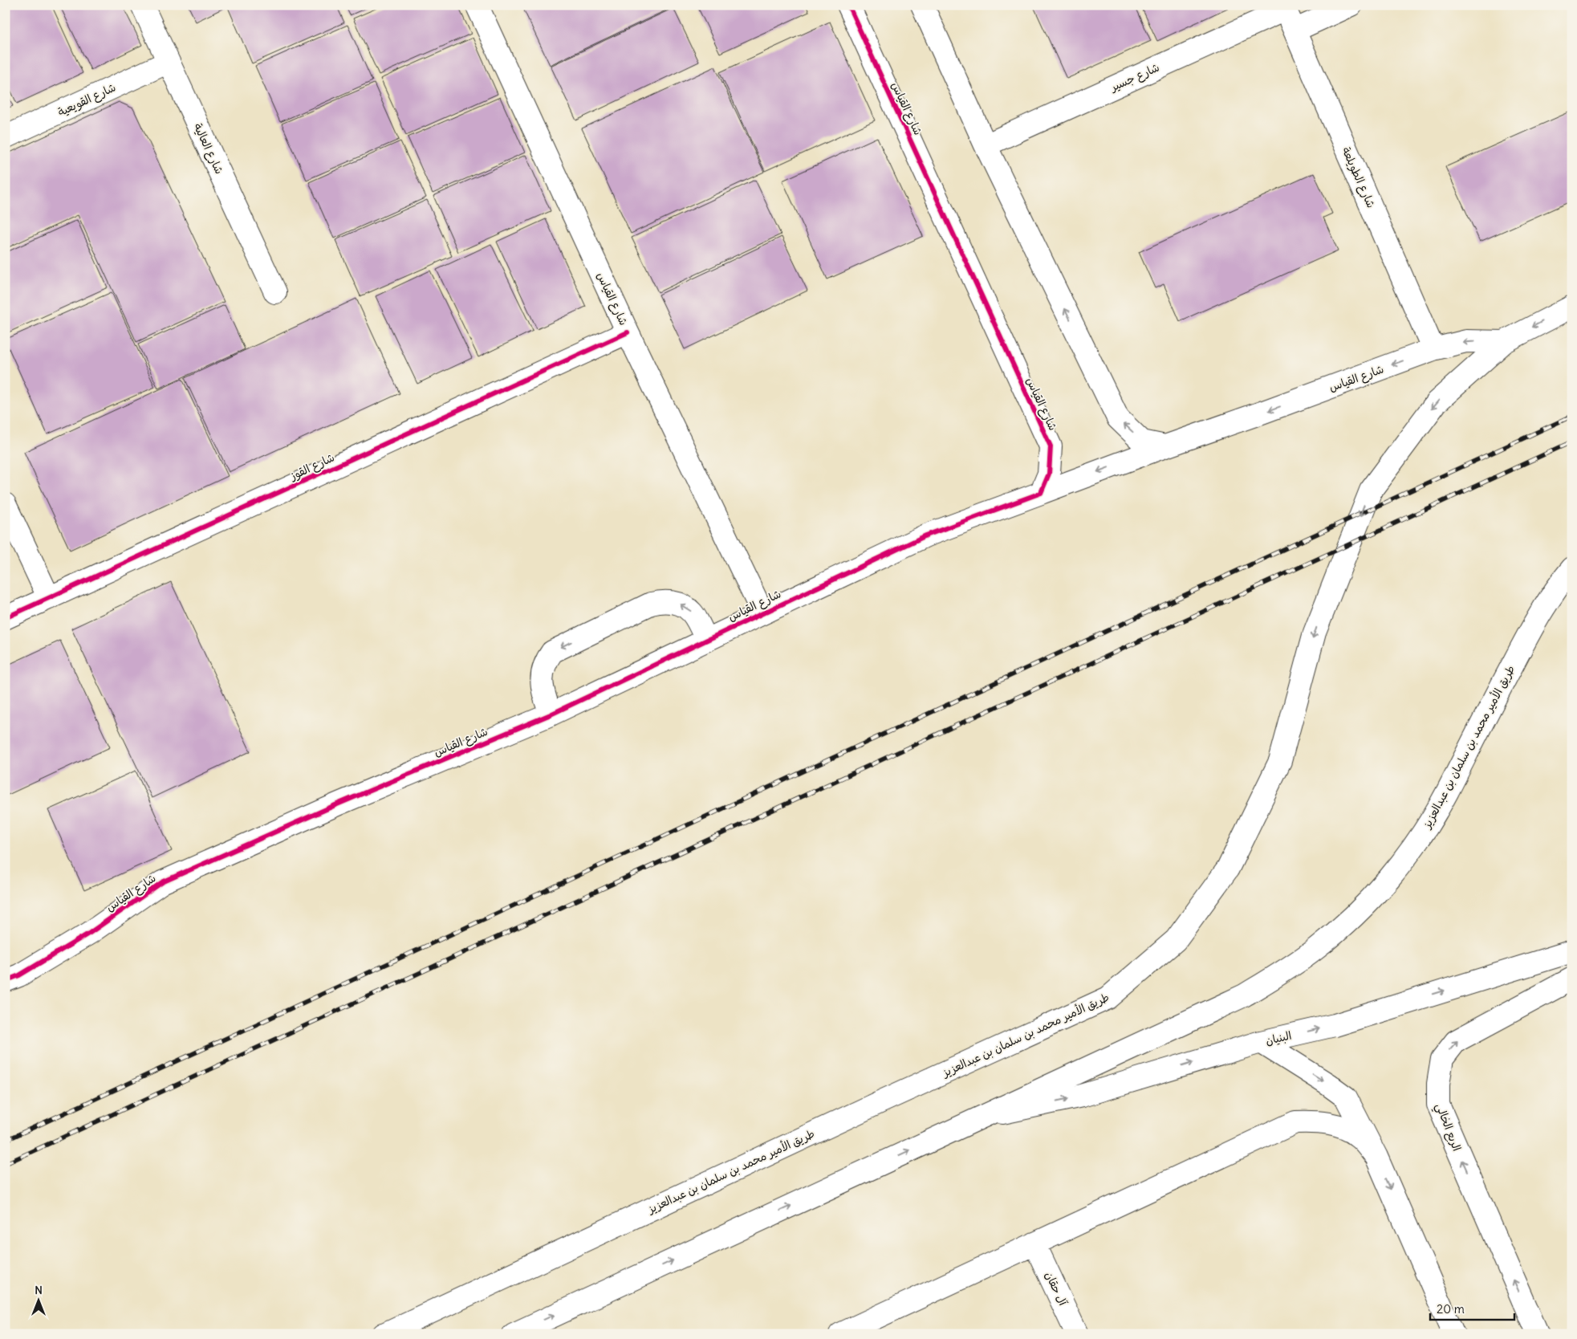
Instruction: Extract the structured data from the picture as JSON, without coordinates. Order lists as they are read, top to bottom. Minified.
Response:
{"streets":{"street":["شارع جسير","شارع القويعية","شارع القياس","شارع العالية","شارع الطويلعة","شارع القوز","طريق الأمير محمد بن سلمان بن عبدالعزيز","البنيان","الربع الخالي","آل حقان"]},"crossings":[["شارع جسير","شارع الطويلعة"],["شارع القويعية","شارع العالية"],["شارع القياس","شارع الطويلعة"],["شارع القياس","شارع القوز"],["شارع القياس","طريق الأمير محمد بن سلمان بن عبدالعزيز"],["طريق الأمير محمد بن سلمان بن عبدالعزيز","البنيان"]],"scale_bar":"20 m","north":"top"}
